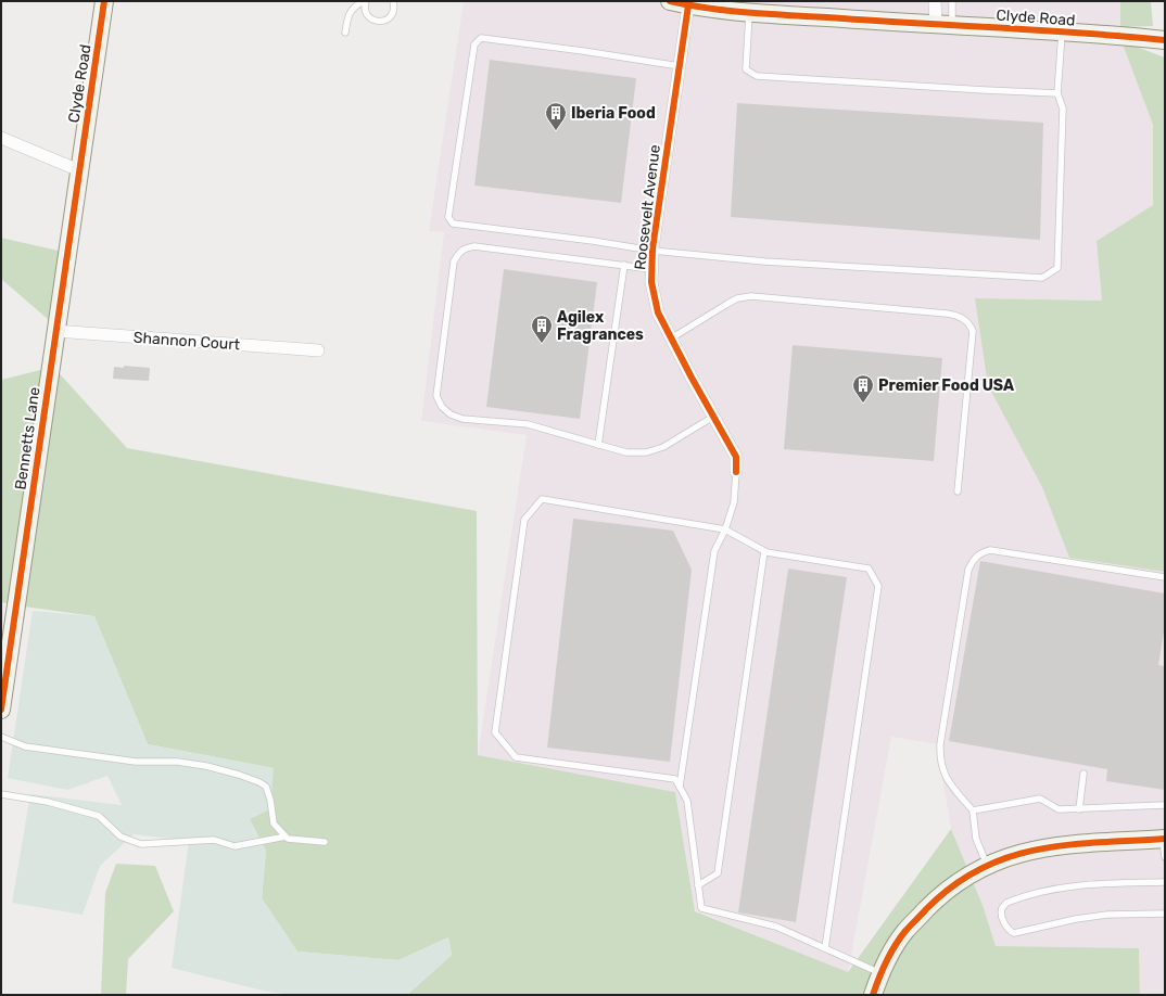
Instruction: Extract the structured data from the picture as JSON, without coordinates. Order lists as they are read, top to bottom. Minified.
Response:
{"streets":{"street":["Clyde Road","Roosevelt Avenue","Shannon Court","Bennetts Lane"]},"crossings":[["Clyde Road","Roosevelt Avenue"],["Clyde Road","Bennetts Lane"],["Shannon Court","Bennetts Lane"]],"places":{"building":["Iberia Food","Agilex Fragrances","Premier Food USA"]}}
